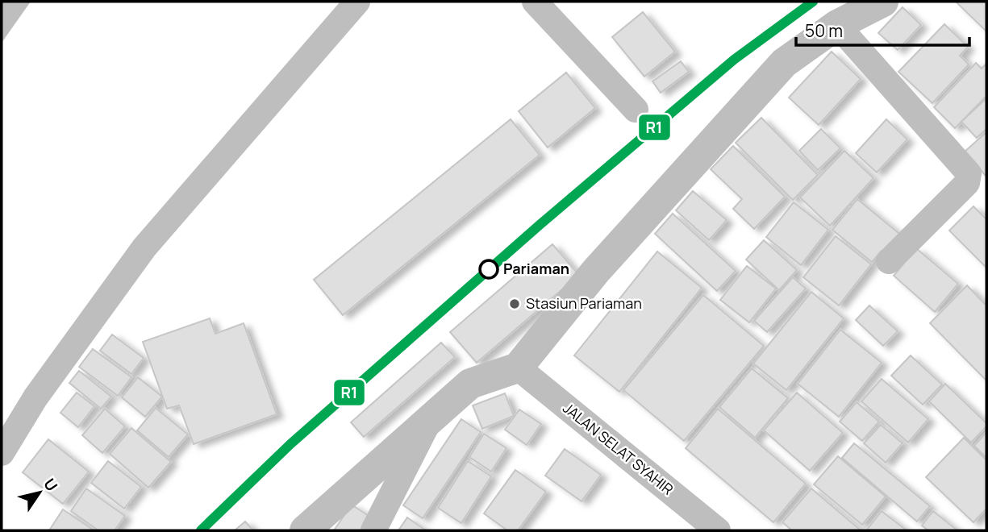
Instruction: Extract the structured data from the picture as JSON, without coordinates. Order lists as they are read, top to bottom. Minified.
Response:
{"streets":{"street":["JALAN SELAT SYAHIR"]},"places":["Pariaman","Stasiun Pariaman"],"lines":["transit line R1"],"scale_bar":"50 m","north":"top right"}
